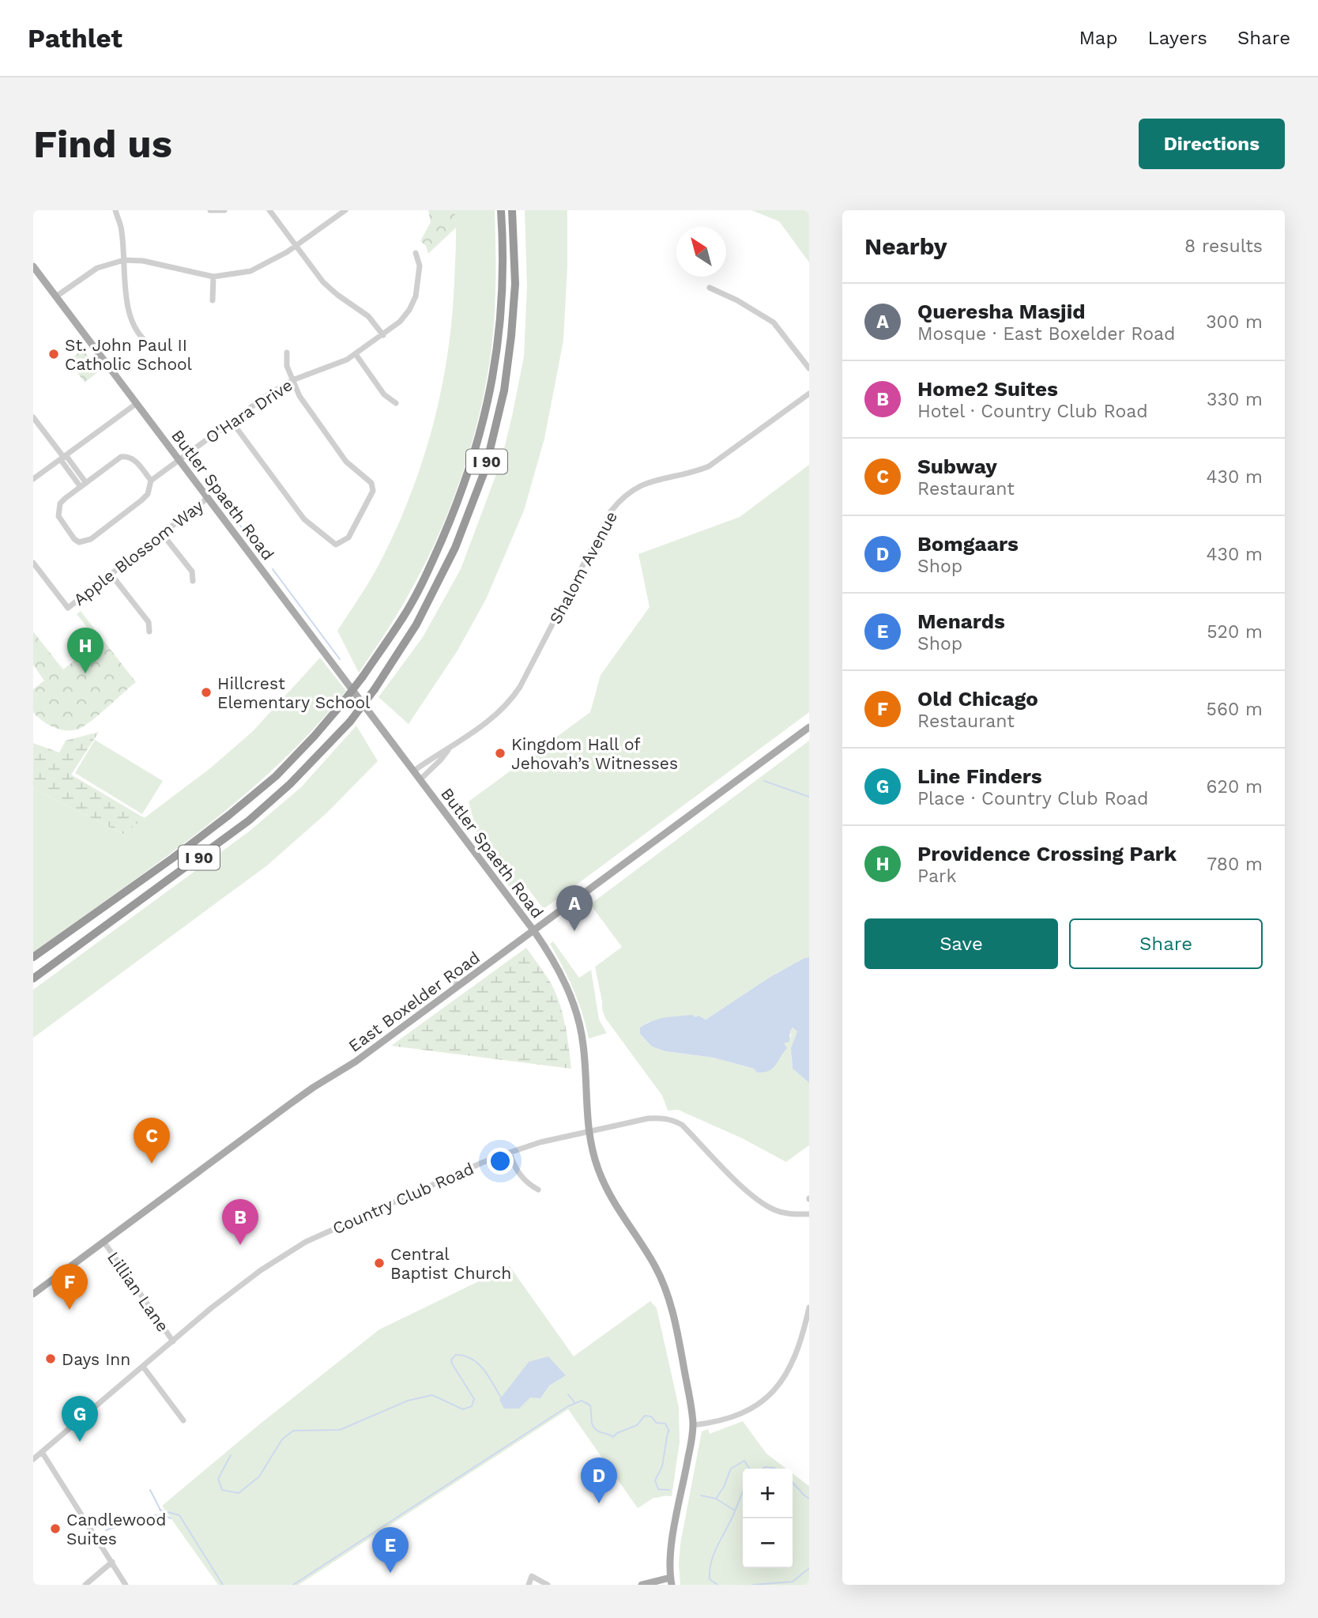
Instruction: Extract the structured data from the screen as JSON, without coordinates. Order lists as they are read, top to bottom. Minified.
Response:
{"streets":{"highway":["I 90"],"main road":["Butler Spaeth Road","East Boxelder Road"],"street":["O'Hara Drive","Apple Blossom Way","Shalom Avenue","Country Club Road","Lillian Lane"]},"crossings":[["O'Hara Drive","Butler Spaeth Road"],["Butler Spaeth Road","Apple Blossom Way"],["Butler Spaeth Road","Shalom Avenue"],["Butler Spaeth Road","East Boxelder Road"],["Butler Spaeth Road","Country Club Road"],["East Boxelder Road","Lillian Lane"],["Country Club Road","Lillian Lane"]],"places":["St. John Paul II Catholic School","Hillcrest Elementary School","Kingdom Hall of Jehovah’s Witnesses","Central Baptist Church","Days Inn","Candlewood Suites"],"north":"top left","page":{"header":"Pathlet","nav":["Map","Layers","Share"],"buttons":["Directions",["Save","Share"]],"title":"Find us","heading":["Nearby","8 results"],"list":[{"mark":"A","name":"Queresha Masjid","note":"Mosque · East Boxelder Road","value":"300 m"},{"mark":"B","name":"Home2 Suites","note":"Hotel · Country Club Road","value":"330 m"},{"mark":"C","name":"Subway","note":"Restaurant","value":"430 m"},{"mark":"D","name":"Bomgaars","note":"Shop","value":"430 m"},{"mark":"E","name":"Menards","note":"Shop","value":"520 m"},{"mark":"F","name":"Old Chicago","note":"Restaurant","value":"560 m"},{"mark":"G","name":"Line Finders","note":"Place · Country Club Road","value":"620 m"},{"mark":"H","name":"Providence Crossing Park","note":"Park","value":"780 m"}],"pins":["H","A","C","B","F","G","D","E"],"map_buttons":["+","−"]}}
